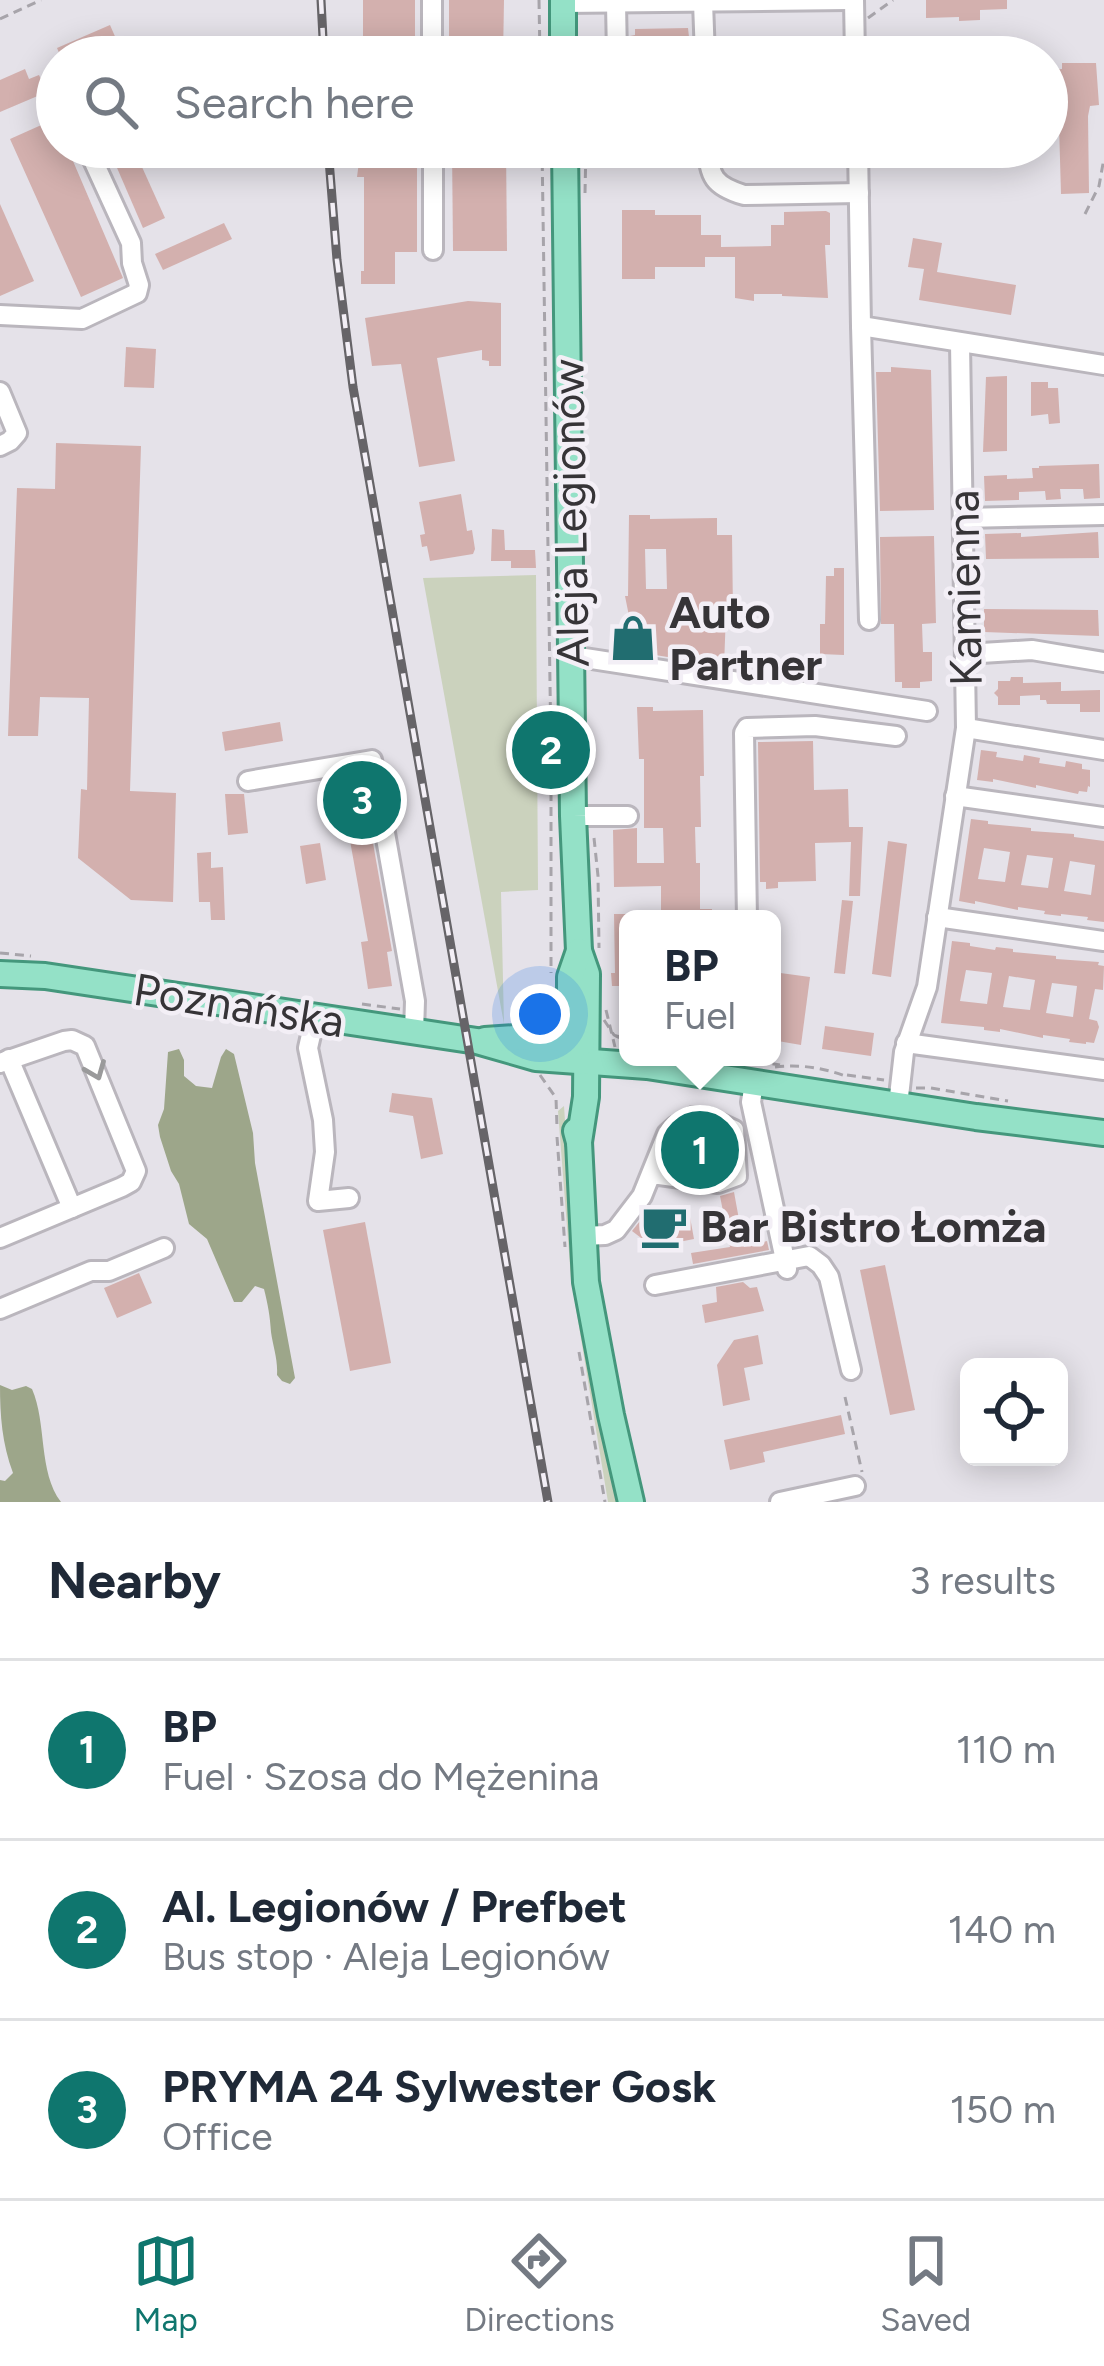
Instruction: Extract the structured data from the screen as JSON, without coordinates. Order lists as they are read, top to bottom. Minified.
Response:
{"streets":{"main road":["Aleja Legionów","Poznańska"],"street":["Kamienna"]},"crossings":[["Aleja Legionów","Poznańska"]],"places":{"shop":["Auto Partner"],"cafe":["Bar Bistro Łomża"]},"page":{"search":"Search here","pins":["2","3","1"],"popup":["BP","Fuel"],"heading":["Nearby","3 results"],"list":[{"mark":"1","name":"BP","note":"Fuel · Szosa do Mężenina","value":"110 m"},{"mark":"2","name":"Al. Legionów / Prefbet","note":"Bus stop · Aleja Legionów","value":"140 m"},{"mark":"3","name":"PRYMA 24 Sylwester Gosk","note":"Office","value":"150 m"}],"nav":["Map","Directions","Saved"]}}
